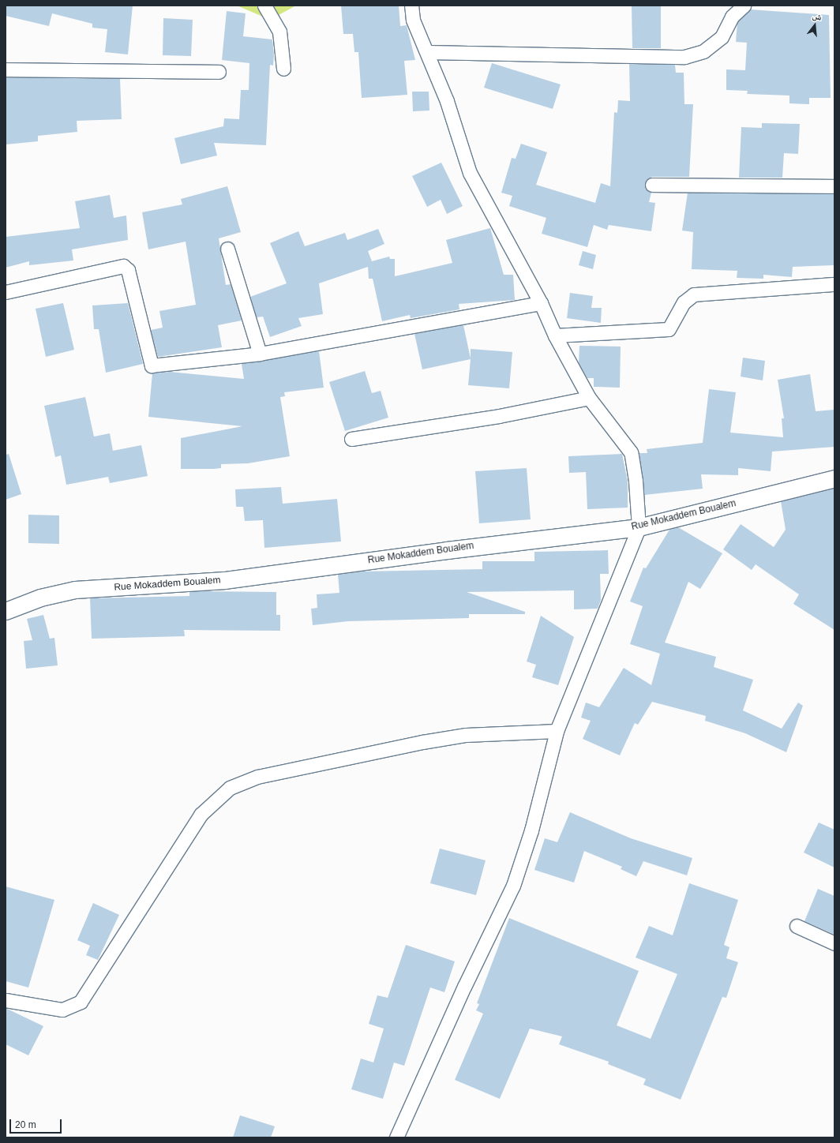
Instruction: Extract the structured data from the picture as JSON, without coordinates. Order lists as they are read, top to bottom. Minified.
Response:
{"streets":{"street":["Rue Mokaddem Boualem"]},"scale_bar":"20 m","north":"top"}
